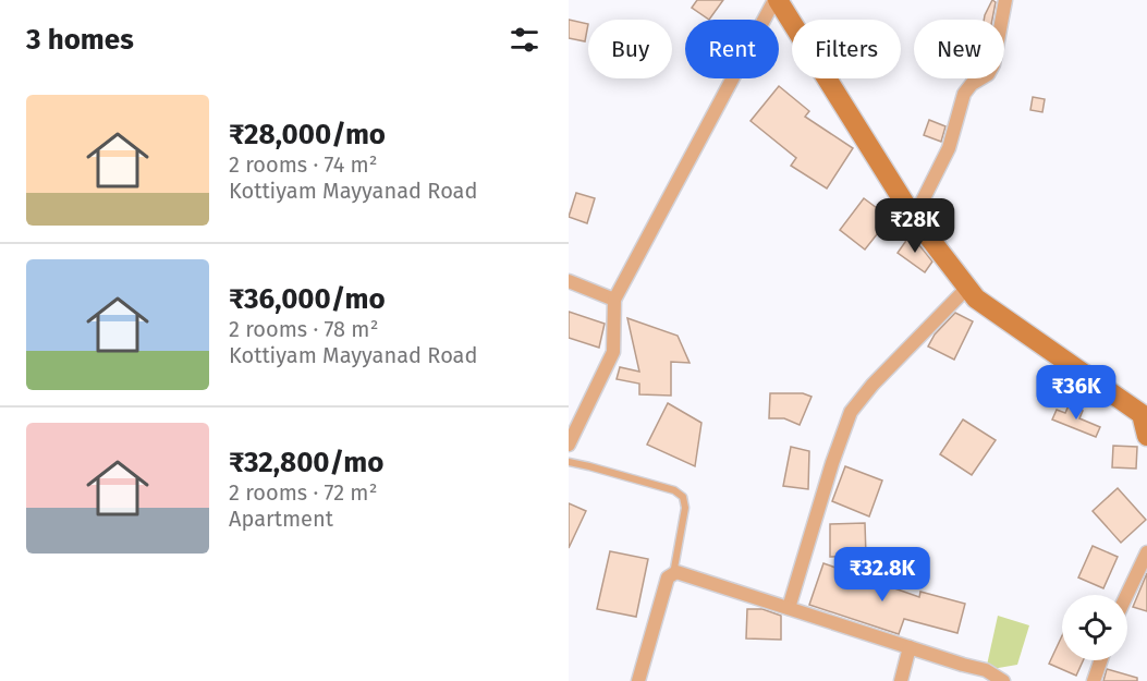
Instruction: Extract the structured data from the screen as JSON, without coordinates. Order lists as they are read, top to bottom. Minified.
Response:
{"page":{"heading":"3 homes","chip":["Buy","Rent","Filters","New"],"list":[{"name":"₹28,000/mo","note":"2 rooms · 74 m² · Kottiyam Mayyanad Road"},{"name":"₹36,000/mo","note":"2 rooms · 78 m² · Kottiyam Mayyanad Road"},{"name":"₹32,800/mo","note":"2 rooms · 72 m² · Apartment"}],"price":["₹28K","₹36K","₹32.8K"]}}
